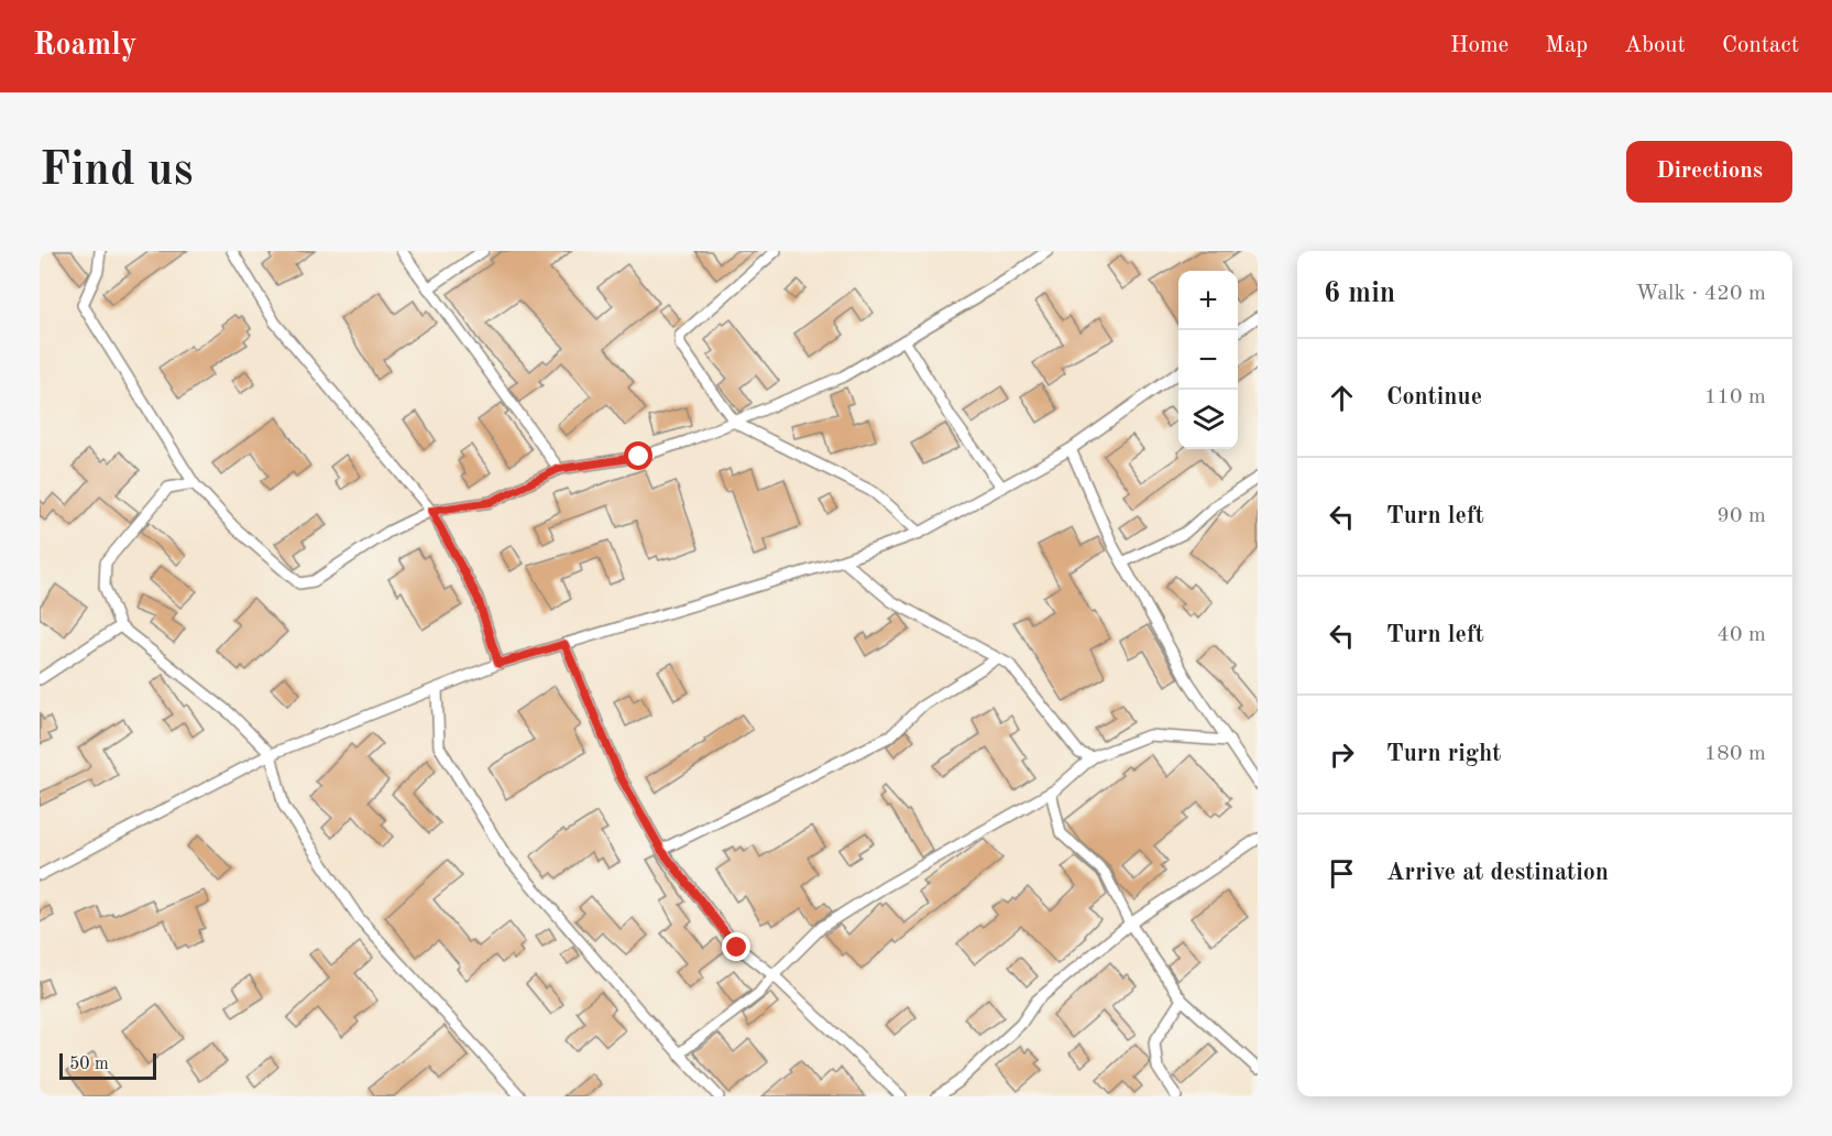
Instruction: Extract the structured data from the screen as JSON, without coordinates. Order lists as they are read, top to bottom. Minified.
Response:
{"scale_bar":"50 m","page":{"header":"Roamly","nav":["Home","Map","About","Contact"],"buttons":"Directions","title":"Find us","heading":["6 min","Walk · 420 m"],"map_buttons":["+","−"],"list":[["Continue","110 m"],["Turn left","90 m"],["Turn left","40 m"],["Turn right","180 m"],"Arrive at destination"],"scale":"50 m"}}
